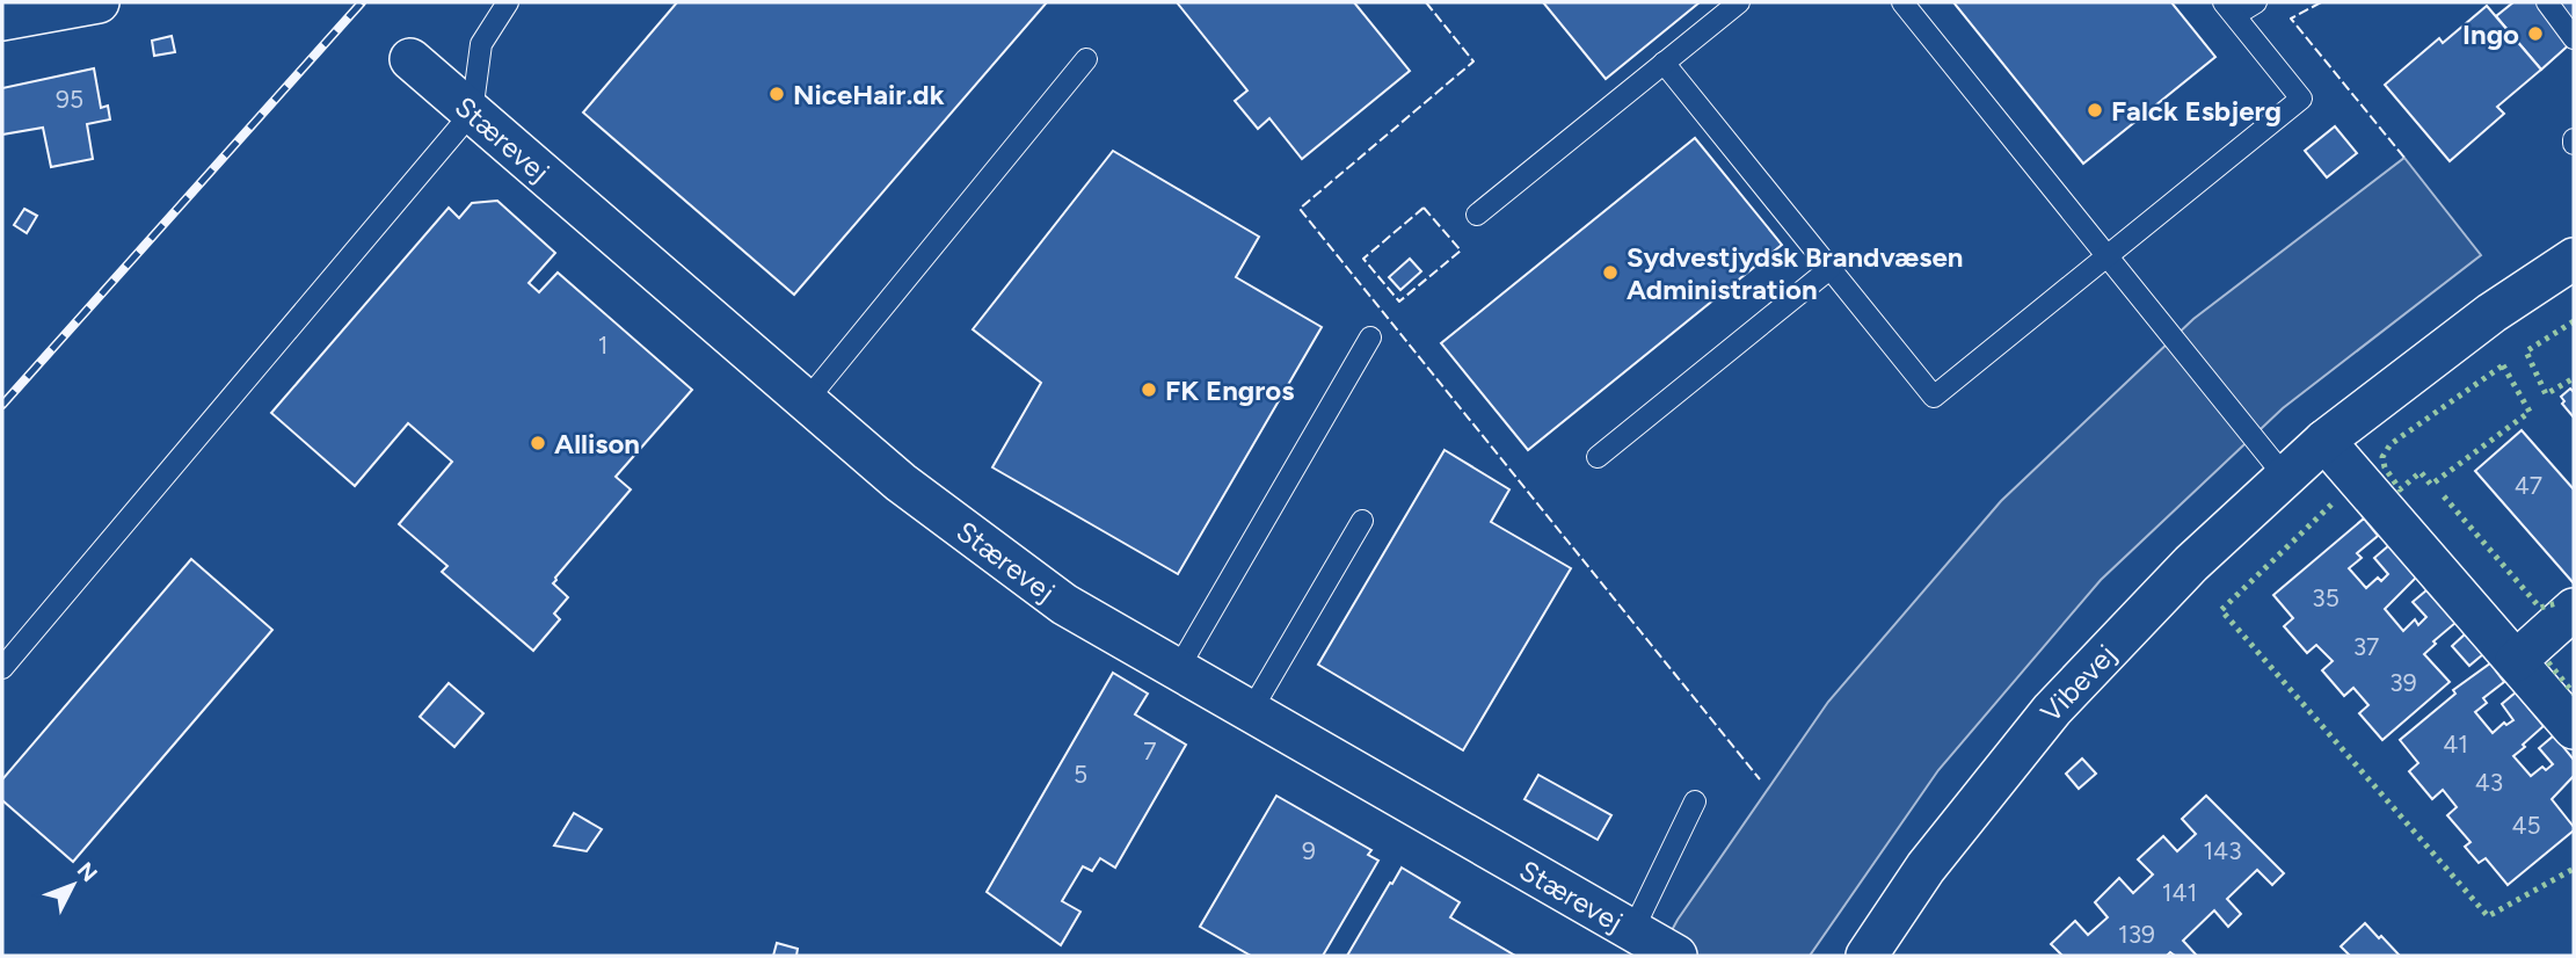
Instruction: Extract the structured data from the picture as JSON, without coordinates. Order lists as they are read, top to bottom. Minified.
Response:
{"streets":{"street":["Stærevej","Vibevej"]},"places":["Ingo","NiceHair.dk","Falck Esbjerg","Sydvestjydsk Brandvæsen Administration","FK Engros","Allison"],"house_numbers":["95","1","47","35","37","39","41","7","5","43","45","9","143","141","139"],"north":"top right"}
